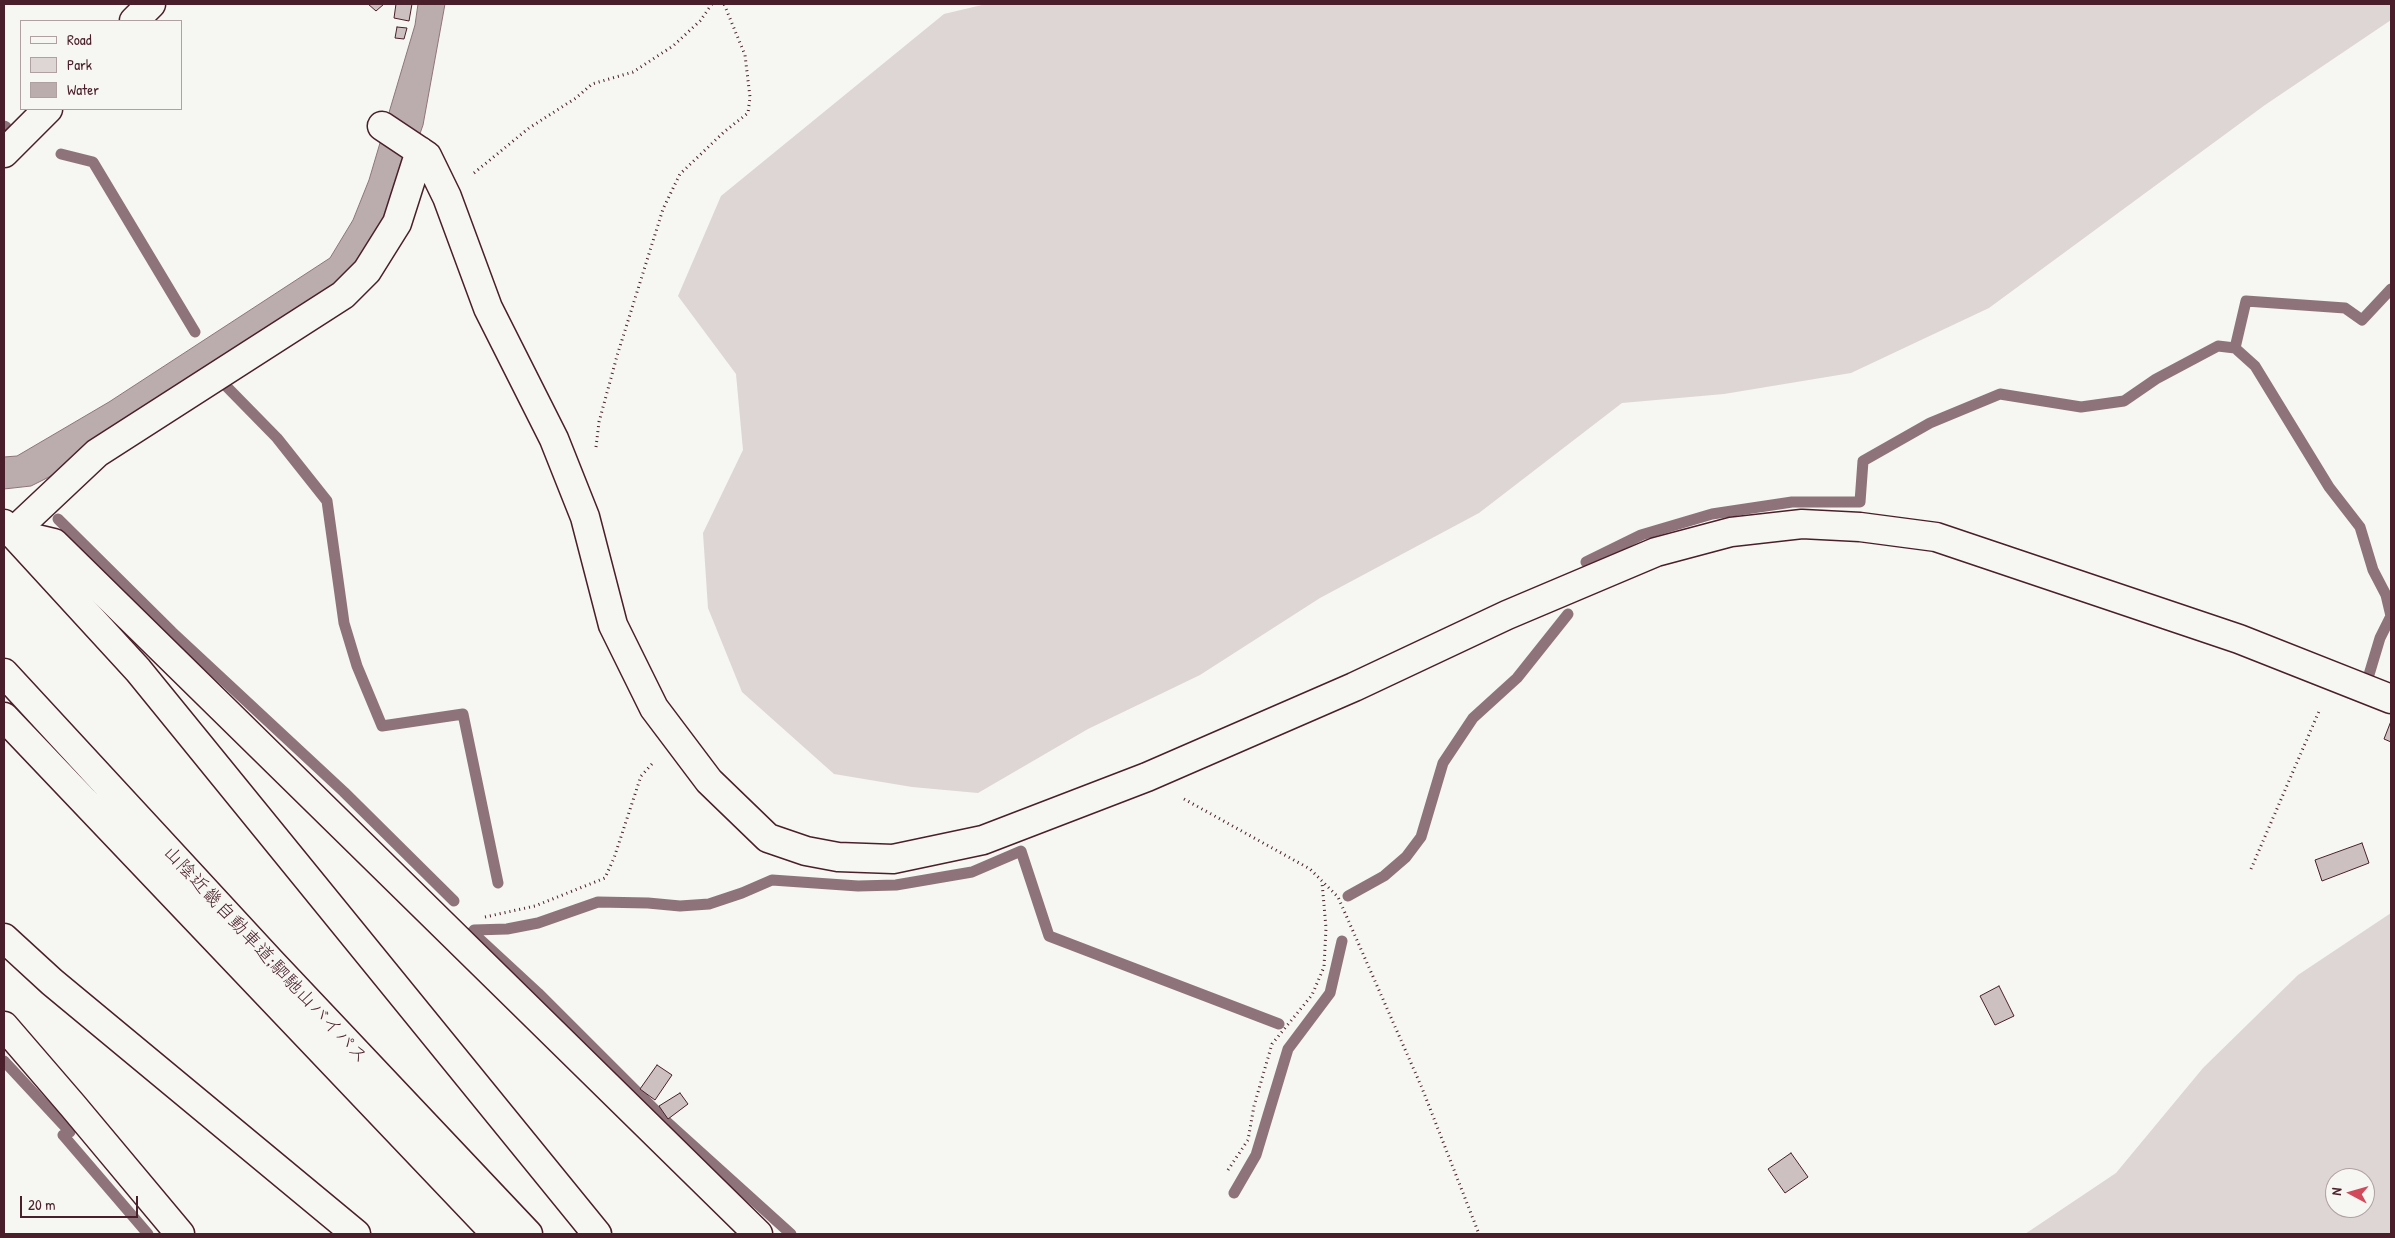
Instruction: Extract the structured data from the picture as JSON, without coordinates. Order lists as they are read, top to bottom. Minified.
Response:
{"streets":{"main road":["山陰近畿自動車道;駟馳山バイパス"]},"legend":["Road","Park","Water"],"scale_bar":"20 m","north":"left"}
